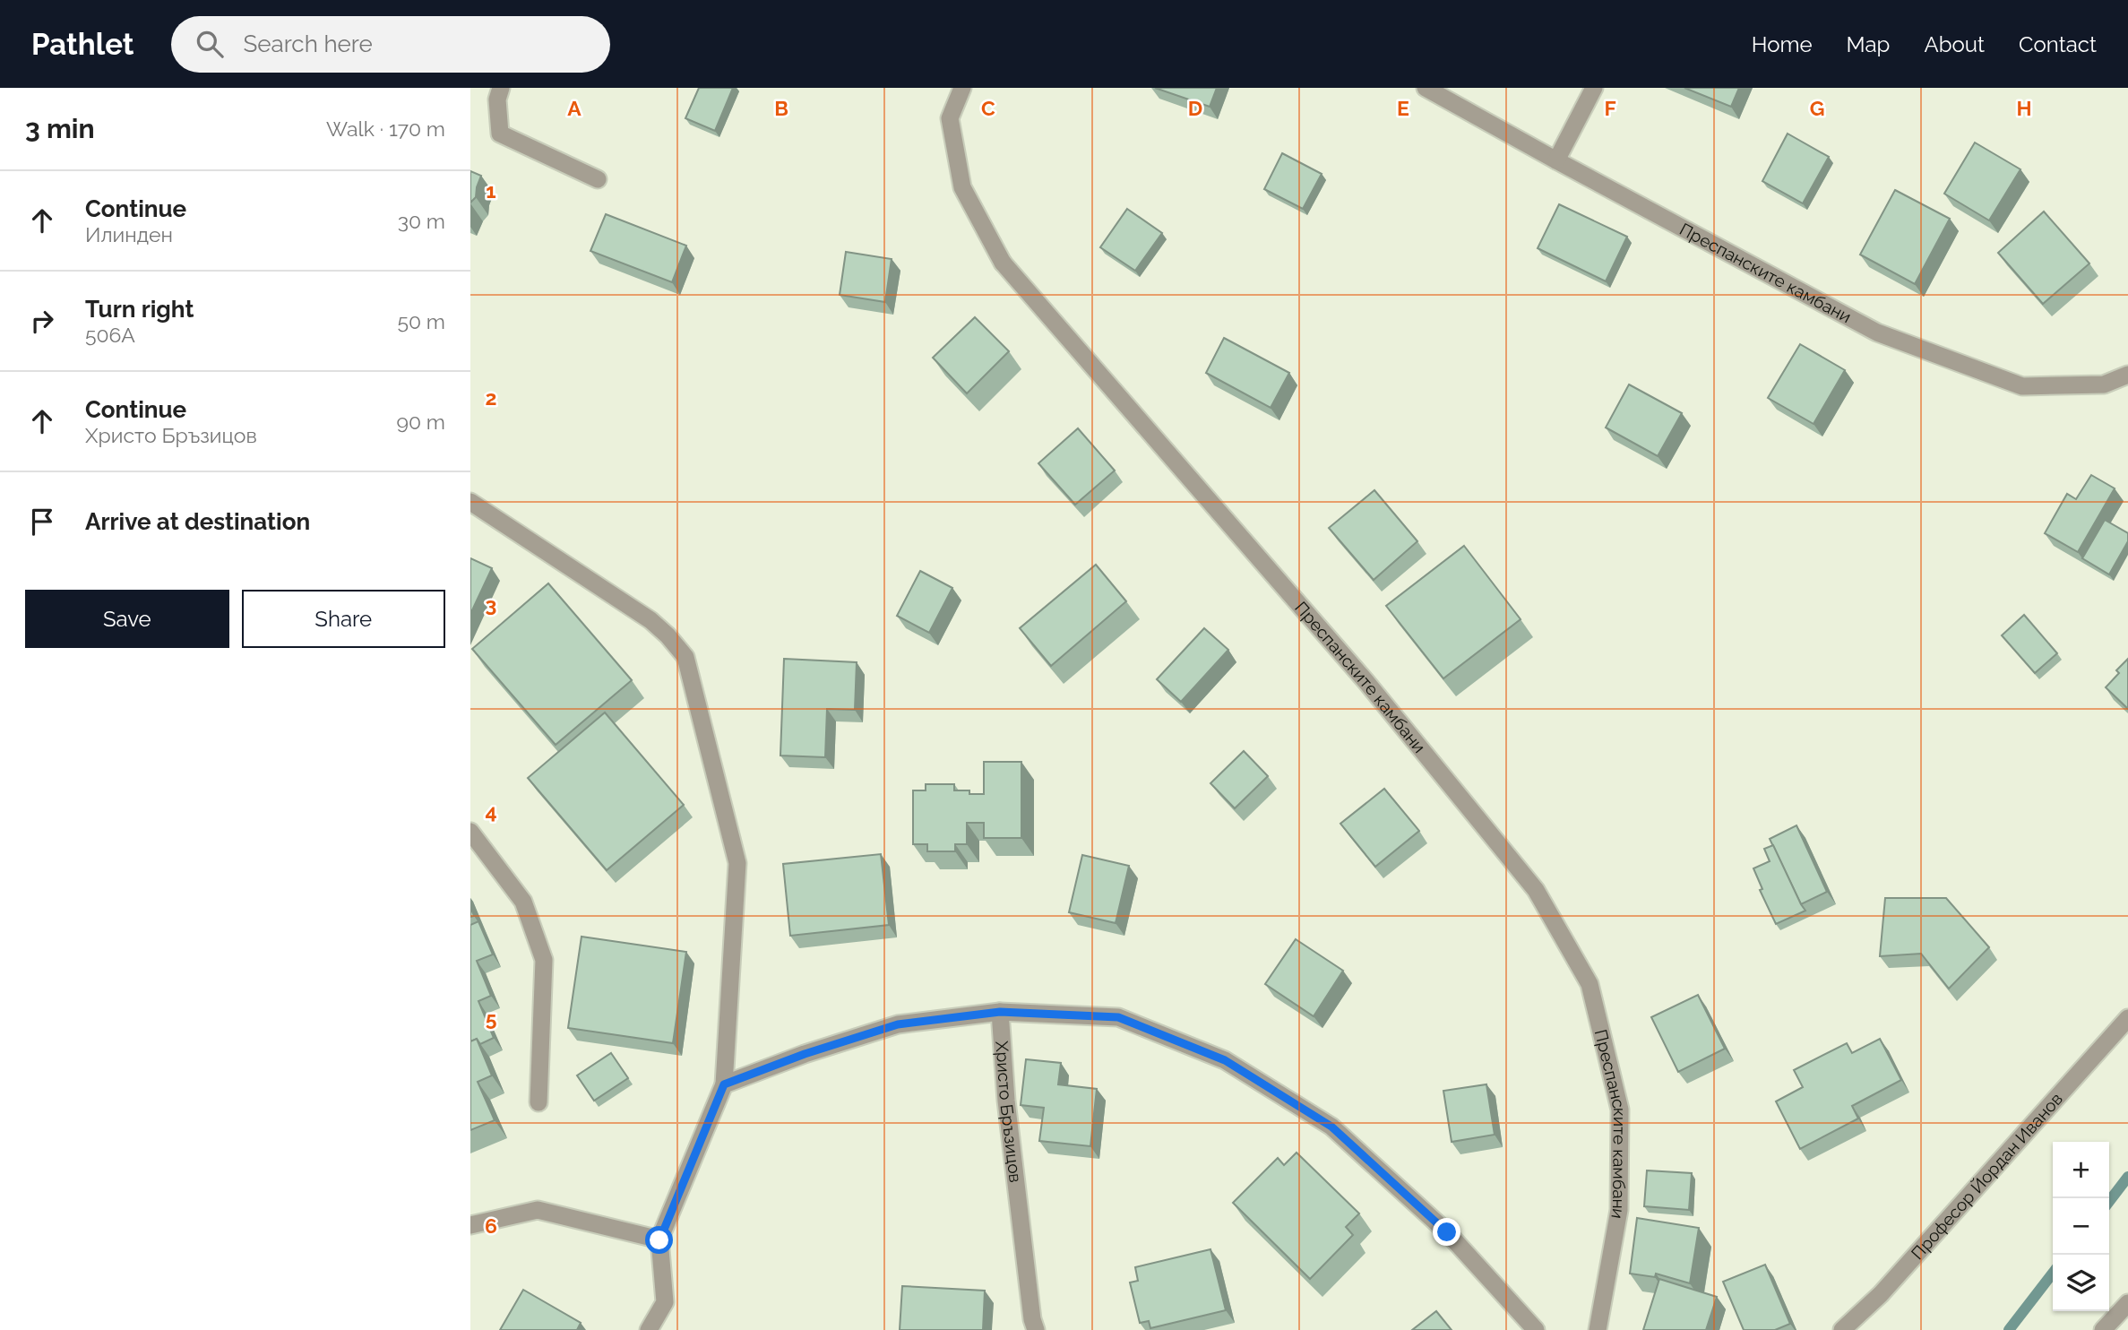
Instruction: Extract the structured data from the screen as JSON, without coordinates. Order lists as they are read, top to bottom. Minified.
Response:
{"streets":{"street":["Преспанските камбани","Христо Бръзицов","Професор Йордан Иванов"]},"page":{"header":"Pathlet","search":"Search here","nav":["Home","Map","About","Contact"],"heading":["3 min","Walk · 170 m"],"list":[["Continue","Илинден","30 m"],["Turn right","506А","50 m"],["Continue","Христо Бръзицов","90 m"],"Arrive at destination"],"buttons":["Save","Share"],"map_buttons":["+","−"]},"grid":{"columns":["A","B","C","D","E","F","G","H"],"rows":["1","2","3","4","5","6"]}}
